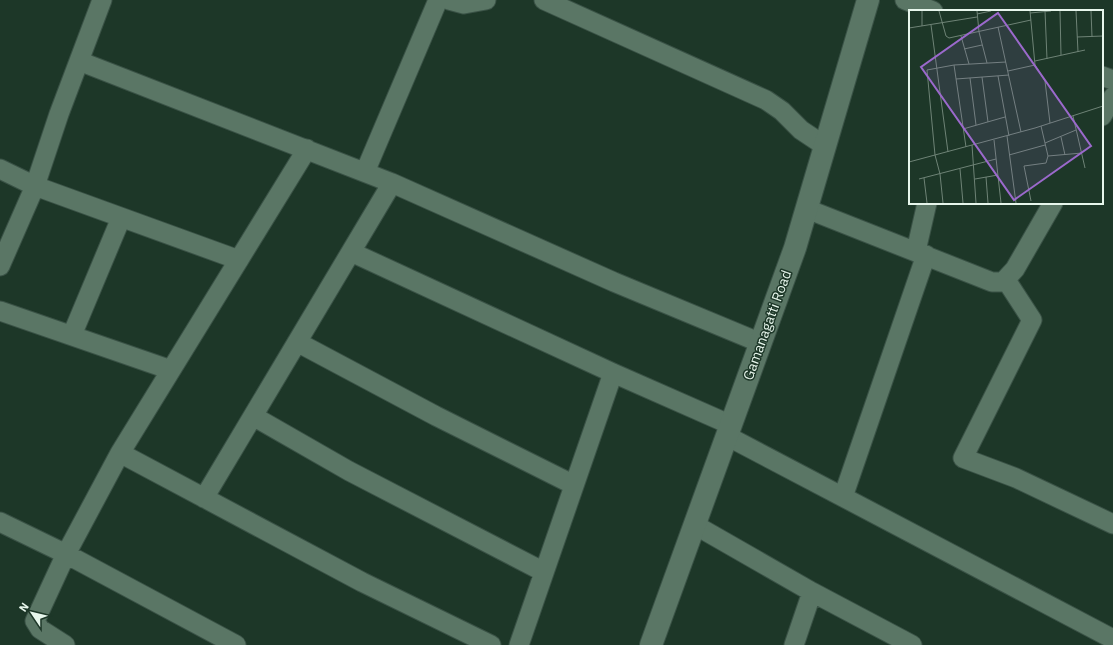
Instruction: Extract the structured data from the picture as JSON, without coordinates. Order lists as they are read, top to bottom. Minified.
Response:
{"streets":{"street":["Gamanagatti Road"]},"north":"top left"}
